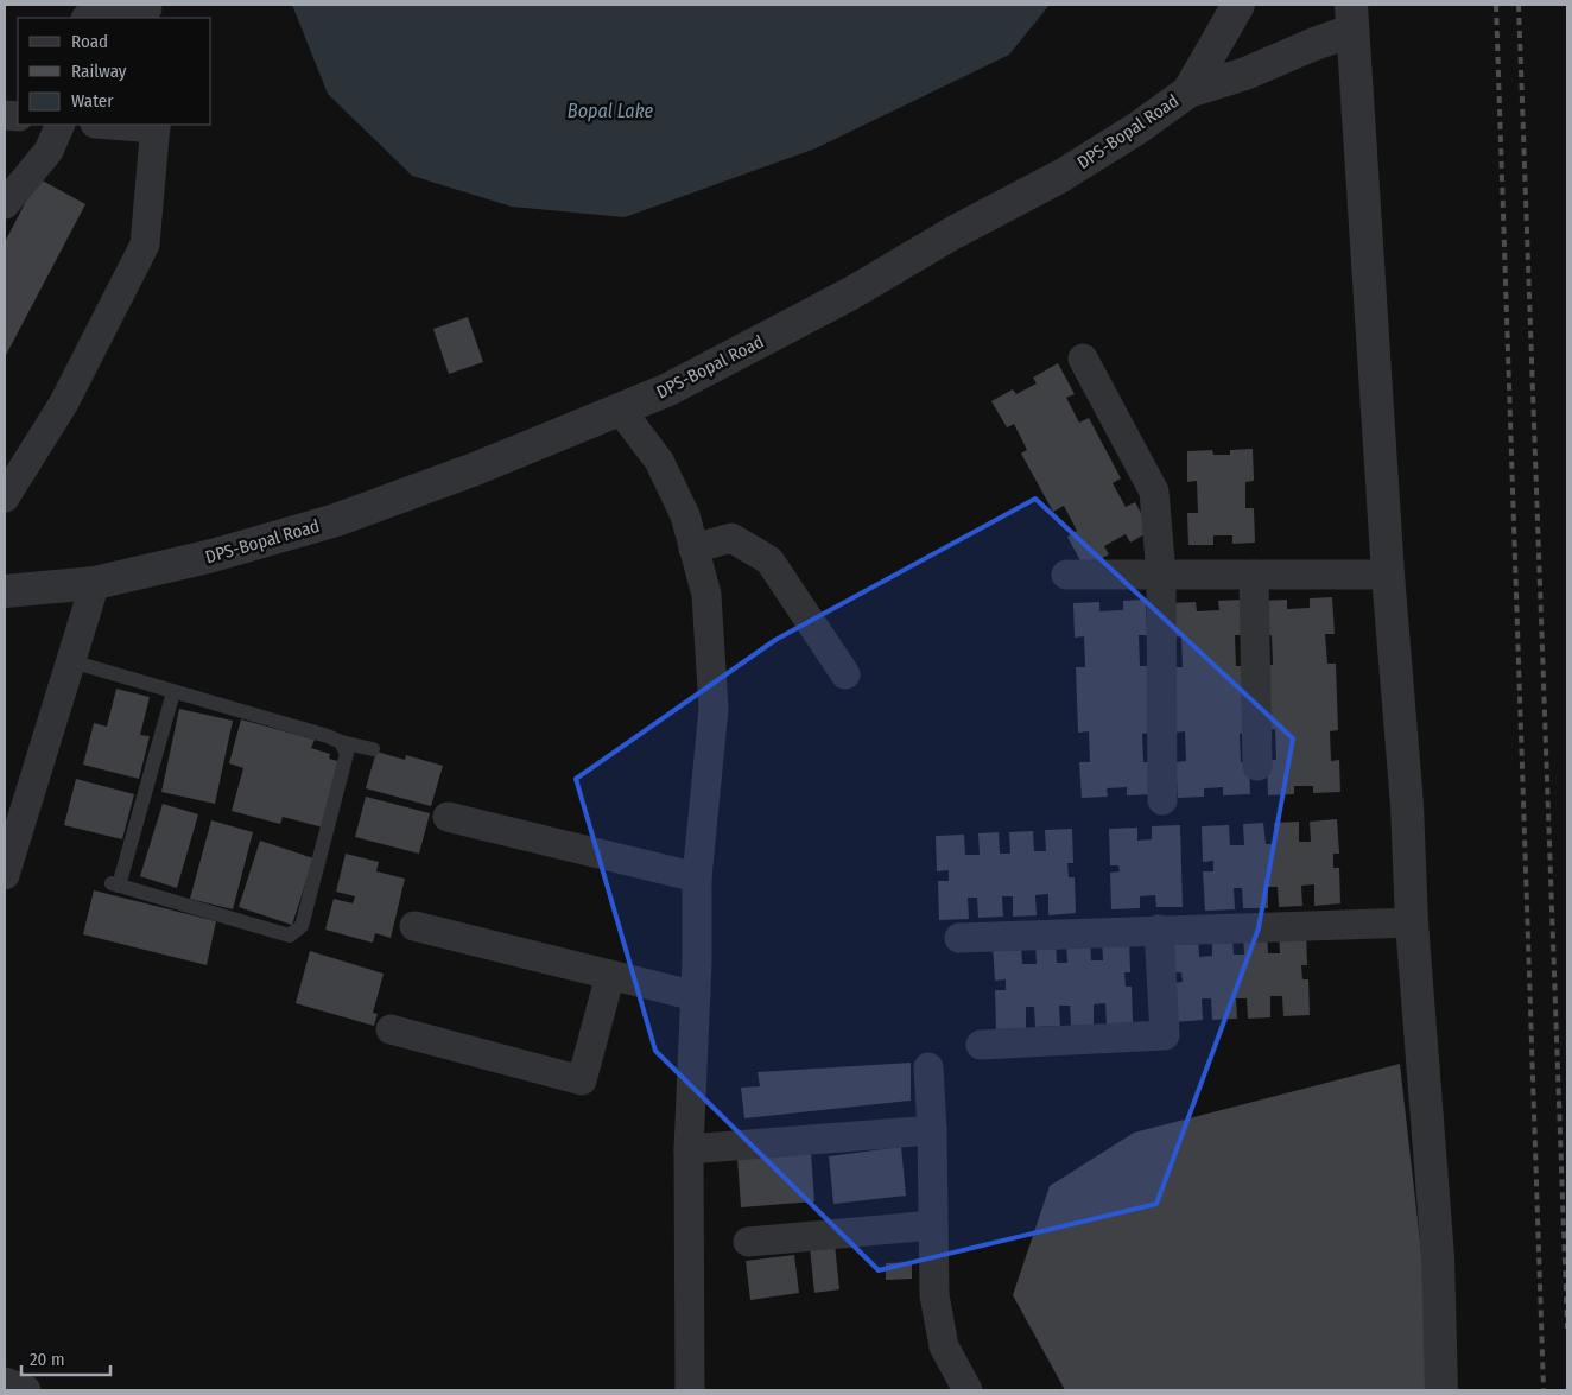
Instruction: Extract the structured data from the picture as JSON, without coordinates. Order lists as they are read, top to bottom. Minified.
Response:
{"streets":{"street":["DPS-Bopal Road"]},"water":["Bopal Lake"],"legend":["Road","Railway","Water"],"scale_bar":"20 m"}
